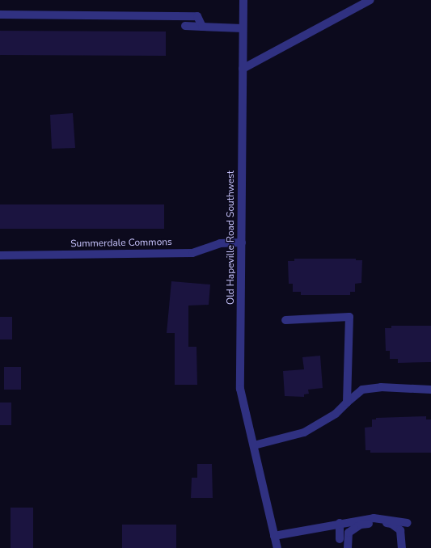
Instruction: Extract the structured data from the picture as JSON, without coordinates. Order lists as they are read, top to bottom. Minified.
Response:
{"streets":{"street":["Old Hapeville Road Southwest","Summerdale Commons"]},"crossings":[["Old Hapeville Road Southwest","Summerdale Commons"]]}
